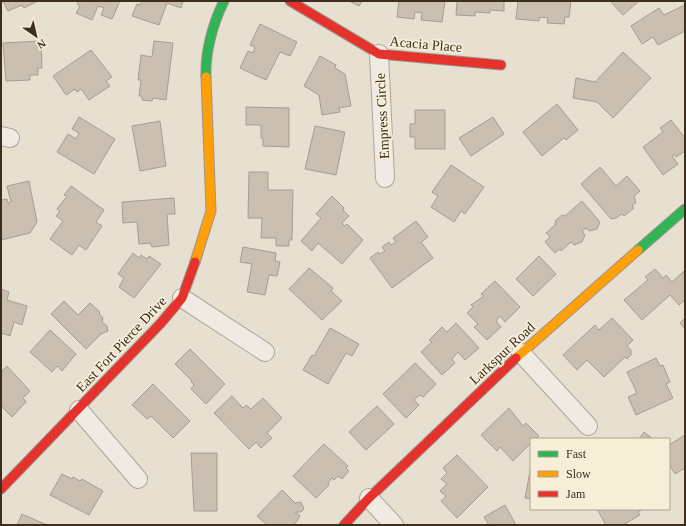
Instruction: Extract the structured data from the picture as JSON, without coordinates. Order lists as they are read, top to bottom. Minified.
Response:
{"streets":{"street":["Acacia Place","Empress Circle","East Fort Pierce Drive","Larkspur Road"]},"crossings":[["Acacia Place","Empress Circle"]],"legend":["Fast","Slow","Jam"],"north":"bottom right"}
